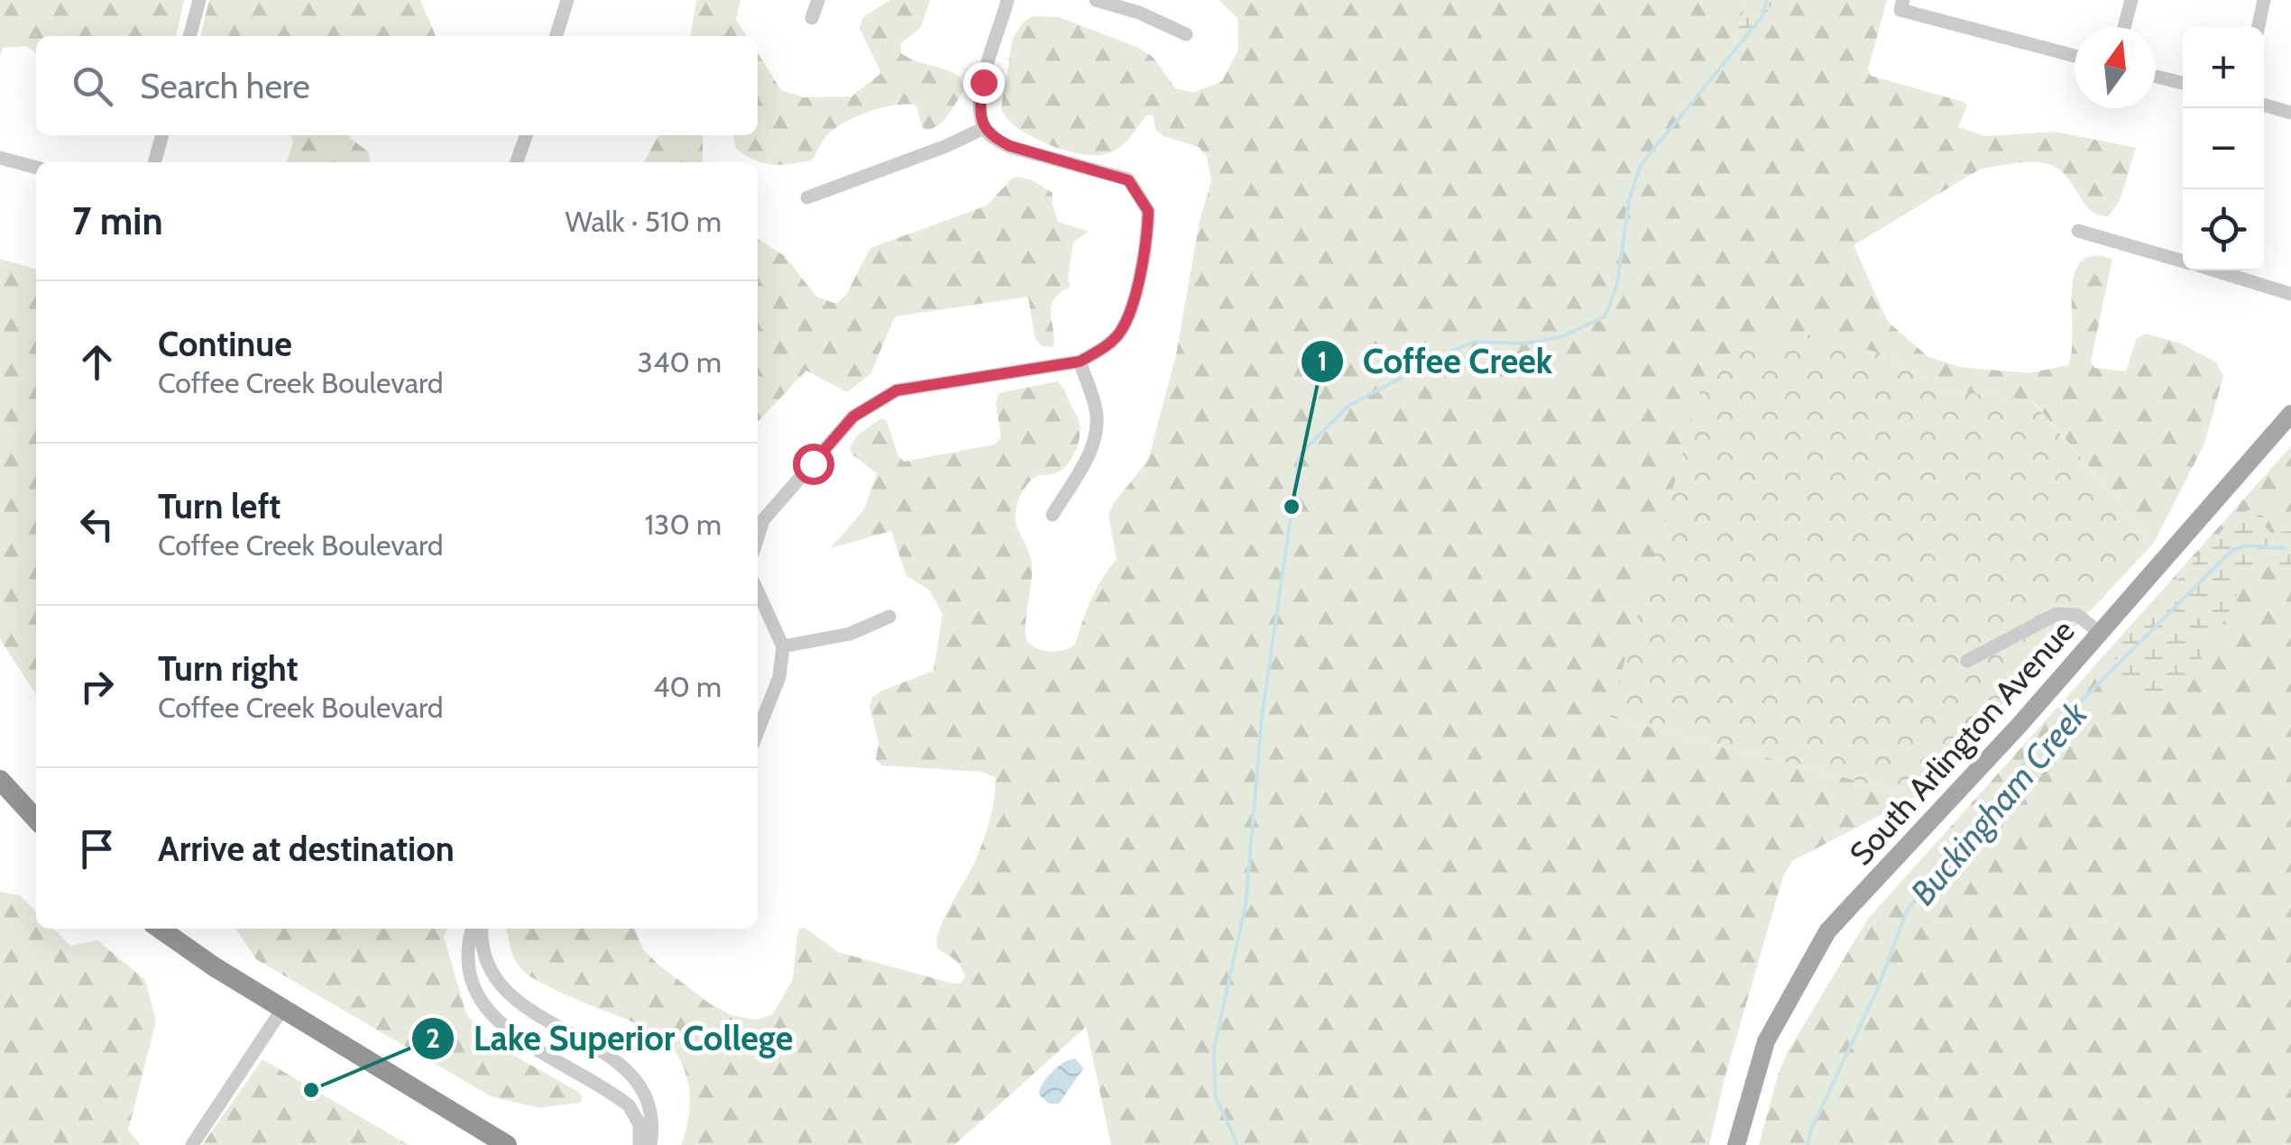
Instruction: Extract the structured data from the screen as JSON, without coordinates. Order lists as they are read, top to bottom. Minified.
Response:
{"streets":{"main road":["South Arlington Avenue"]},"water":["Buckingham Creek"],"places":["Coffee Creek","Lake Superior College"],"north":"top","page":{"map_buttons":["+","−"],"search":"Search here","heading":["7 min","Walk · 510 m"],"list":[["Continue","Coffee Creek Boulevard","340 m"],["Turn left","Coffee Creek Boulevard","130 m"],["Turn right","Coffee Creek Boulevard","40 m"],"Arrive at destination"]}}
